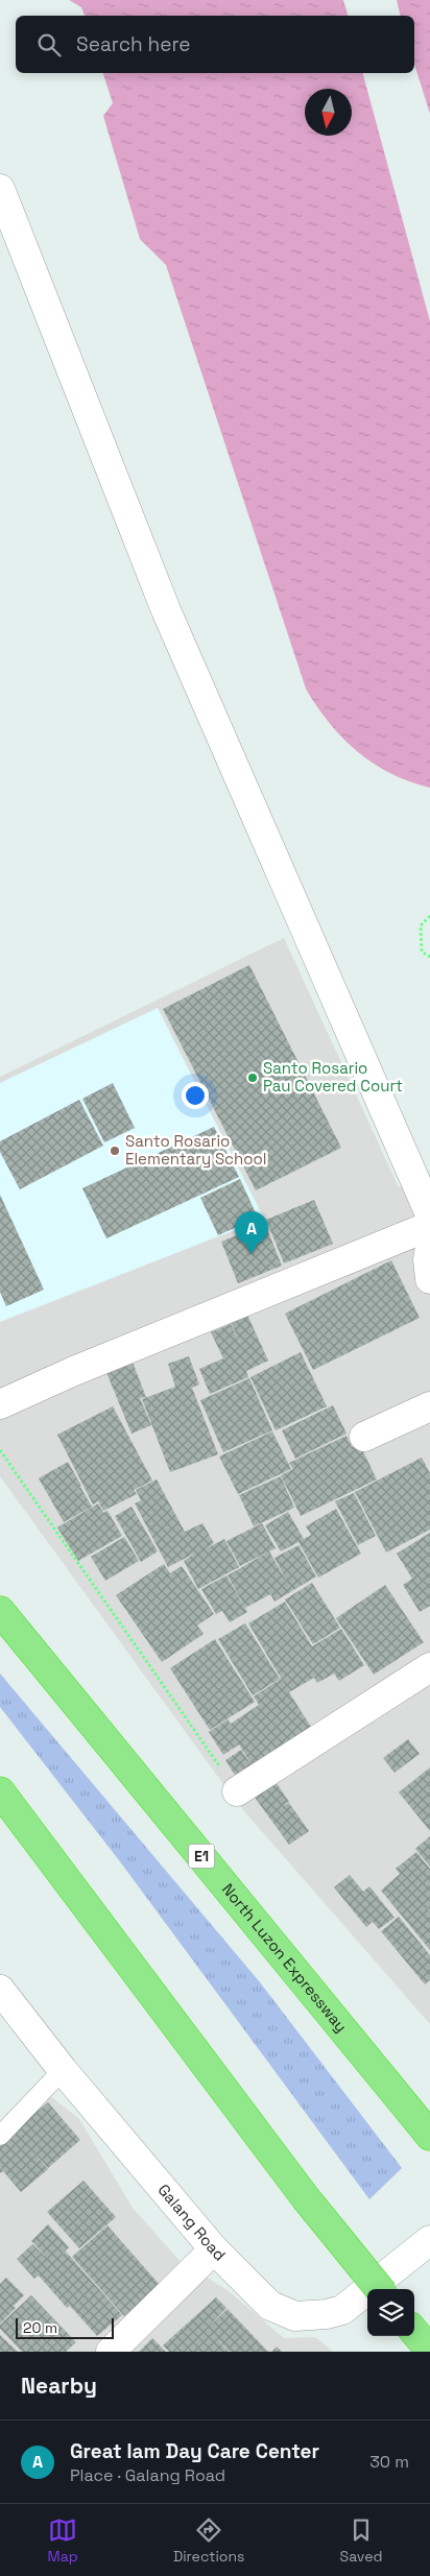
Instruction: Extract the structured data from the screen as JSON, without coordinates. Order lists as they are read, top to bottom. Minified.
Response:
{"streets":{"highway":["E1","North Luzon Expressway"],"street":["Galang Road"]},"places":["Santo Rosario Pau Covered Court","Santo Rosario Elementary School"],"scale_bar":"20 m","north":"bottom","page":{"search":"Search here","pins":"A","scale":"20 m","heading":"Nearby","list":[{"mark":"A","name":"Great Iam Day Care Center","note":"Place · Galang Road","value":"30 m"}],"nav":["Map","Directions","Saved"]}}
